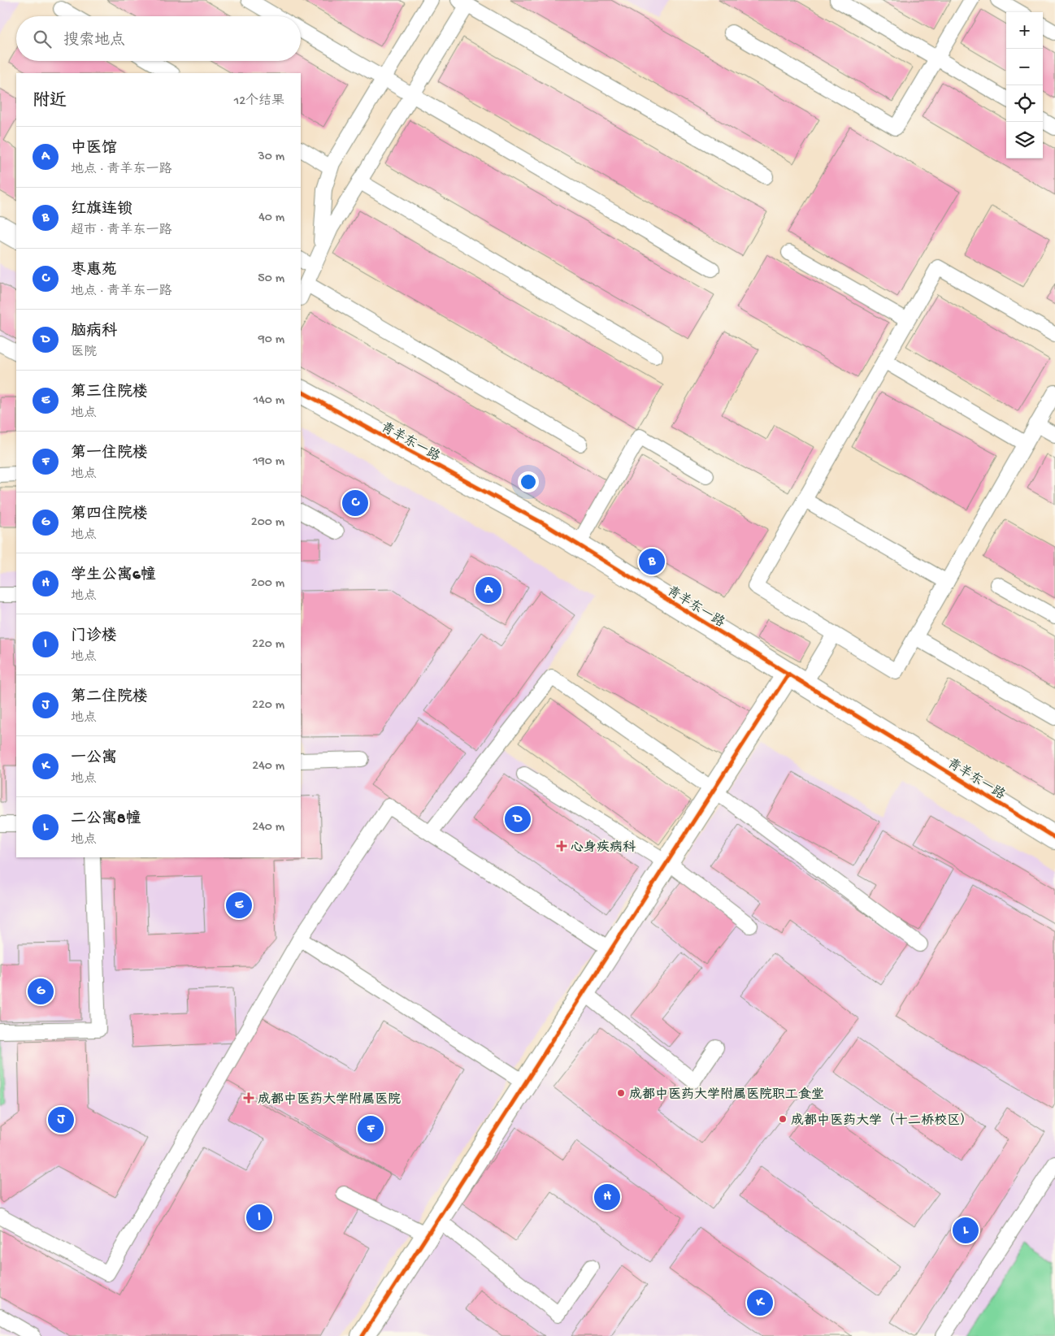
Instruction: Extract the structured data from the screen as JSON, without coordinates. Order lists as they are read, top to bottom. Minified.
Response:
{"streets":{"street":["青羊东一路"]},"places":{"health":["心身疾病科","成都中医药大学附属医院"],"other":["成都中医药大学附属医院职工食堂","成都中医药大学（十二桥校区）"]},"page":{"map_buttons":["+","−"],"search":"搜索地点","heading":["附近","12个结果"],"list":[{"mark":"A","name":"中医馆","note":"地点 · 青羊东一路","value":"30 m"},{"mark":"B","name":"红旗连锁","note":"超市 · 青羊东一路","value":"40 m"},{"mark":"C","name":"枣惠苑","note":"地点 · 青羊东一路","value":"50 m"},{"mark":"D","name":"脑病科","note":"医院","value":"90 m"},{"mark":"E","name":"第三住院楼","note":"地点","value":"140 m"},{"mark":"F","name":"第一住院楼","note":"地点","value":"190 m"},{"mark":"G","name":"第四住院楼","note":"地点","value":"200 m"},{"mark":"H","name":"学生公寓6幢","note":"地点","value":"200 m"},{"mark":"I","name":"门诊楼","note":"地点","value":"220 m"},{"mark":"J","name":"第二住院楼","note":"地点","value":"220 m"},{"mark":"K","name":"一公寓","note":"地点","value":"240 m"},{"mark":"L","name":"二公寓8幢","note":"地点","value":"240 m"}],"pins":["C","B","A","D","E","G","J","F","H","I","L","K"]}}
